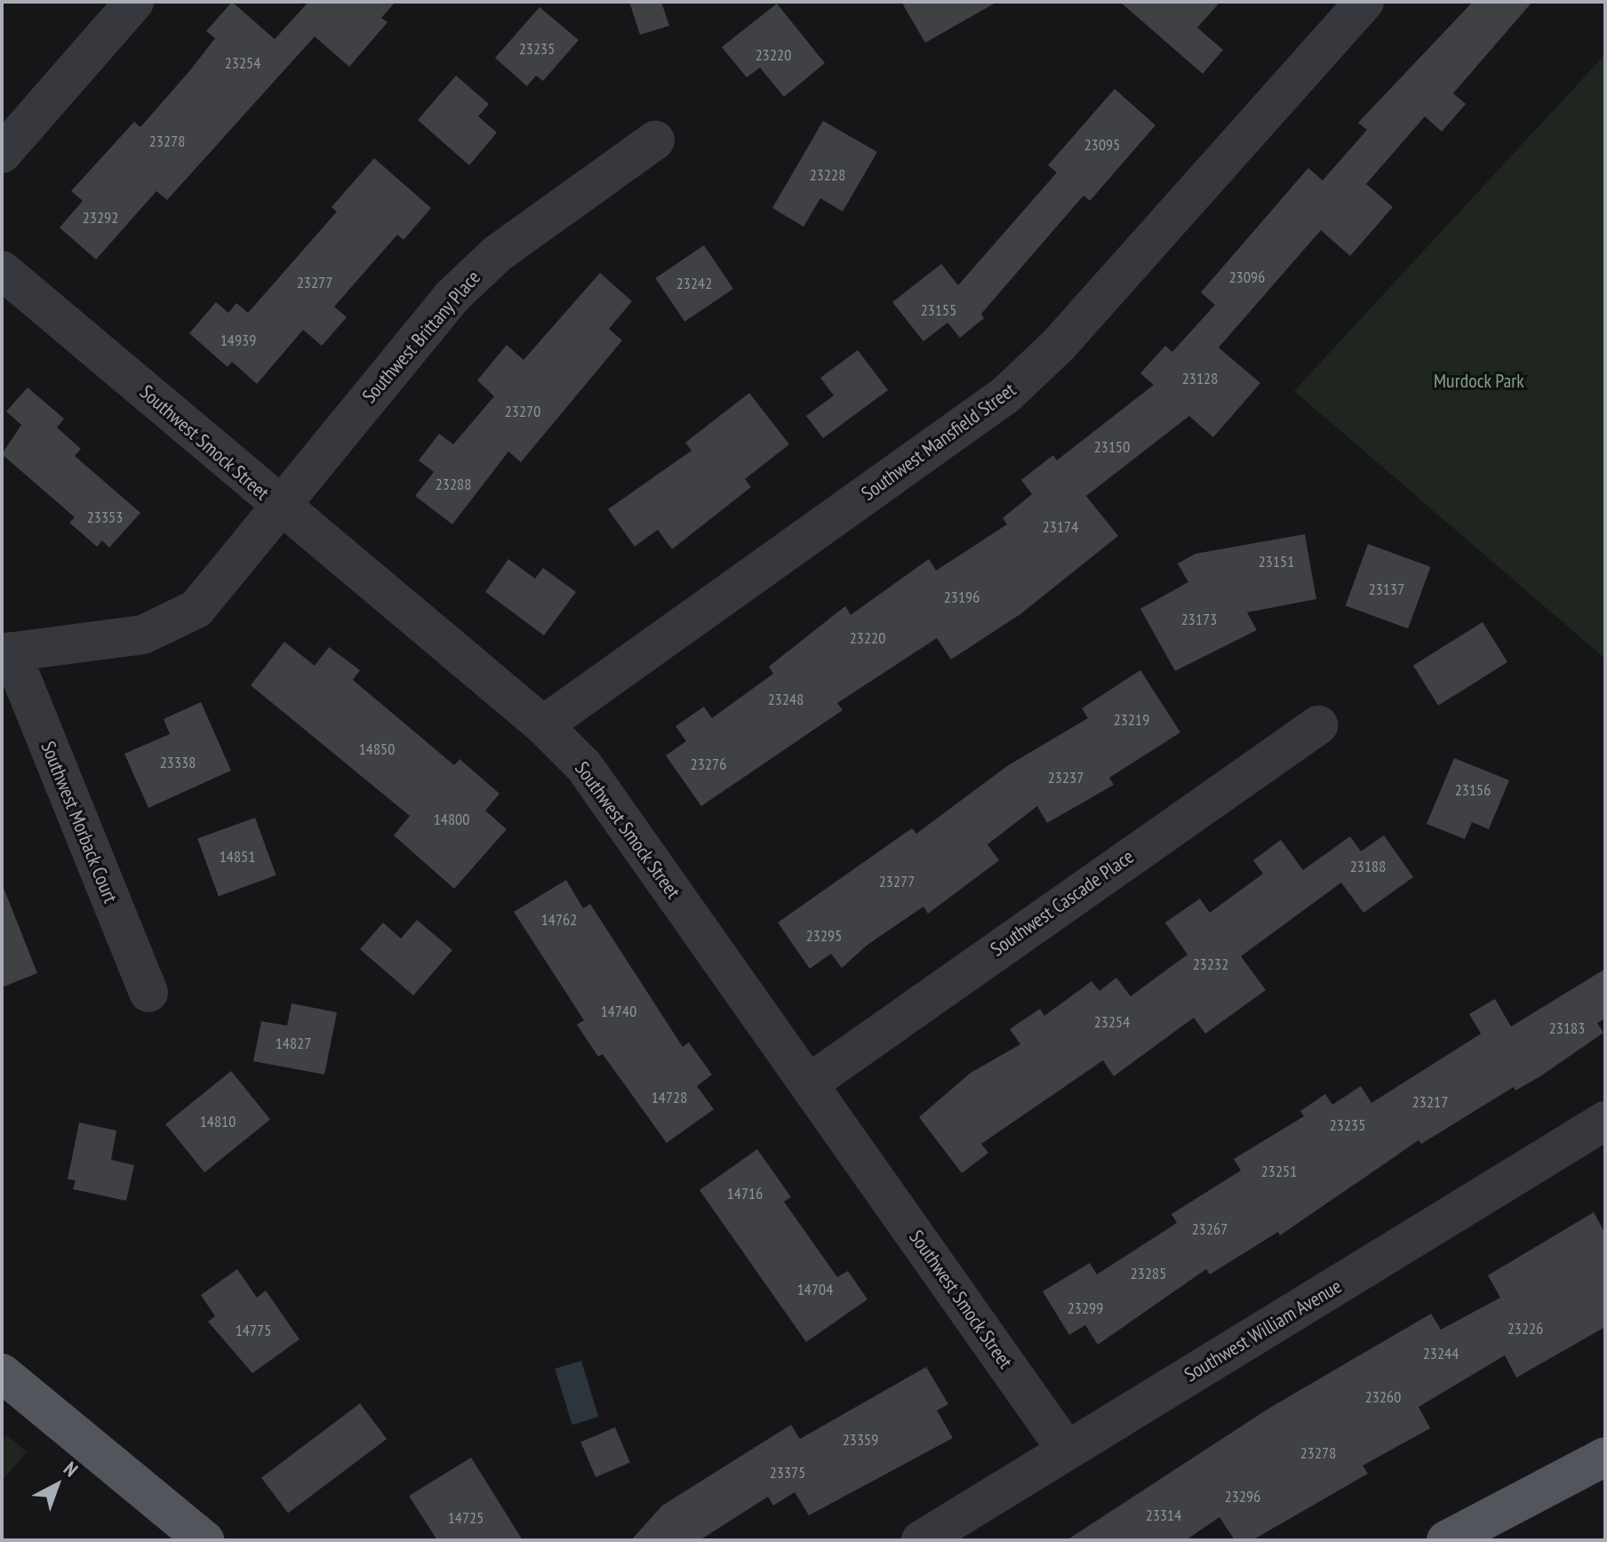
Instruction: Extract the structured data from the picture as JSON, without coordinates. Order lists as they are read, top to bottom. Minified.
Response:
{"streets":{"street":["Southwest Brittany Place","Southwest Mansfield Street","Southwest Smock Street","Southwest Morback Court","Southwest Cascade Place","Southwest William Avenue"]},"crossings":[["Southwest Brittany Place","Southwest Smock Street"],["Southwest Brittany Place","Southwest Morback Court"],["Southwest Mansfield Street","Southwest Smock Street"],["Southwest Smock Street","Southwest Cascade Place"],["Southwest Smock Street","Southwest William Avenue"]],"parks":["Murdock Park"],"house_numbers":["23235","23220","23254","23278","23095","23228","23292","23096","23277","23242","23155","14939","23128","23270","23150","23288","23353","23174","23151","23137","23196","23173","23220","23248","23219","14850","23338","23276","23237","23156","14800","14851","23188","23277","14762","23295","23232","14740","23254","23183","14827","14728","23217","14810","23235","23251","14716","23267","23285","14704","23299","23226","14775","23244","23260","23359","23278","23375","23296","23314","14725"],"north":"top right"}
